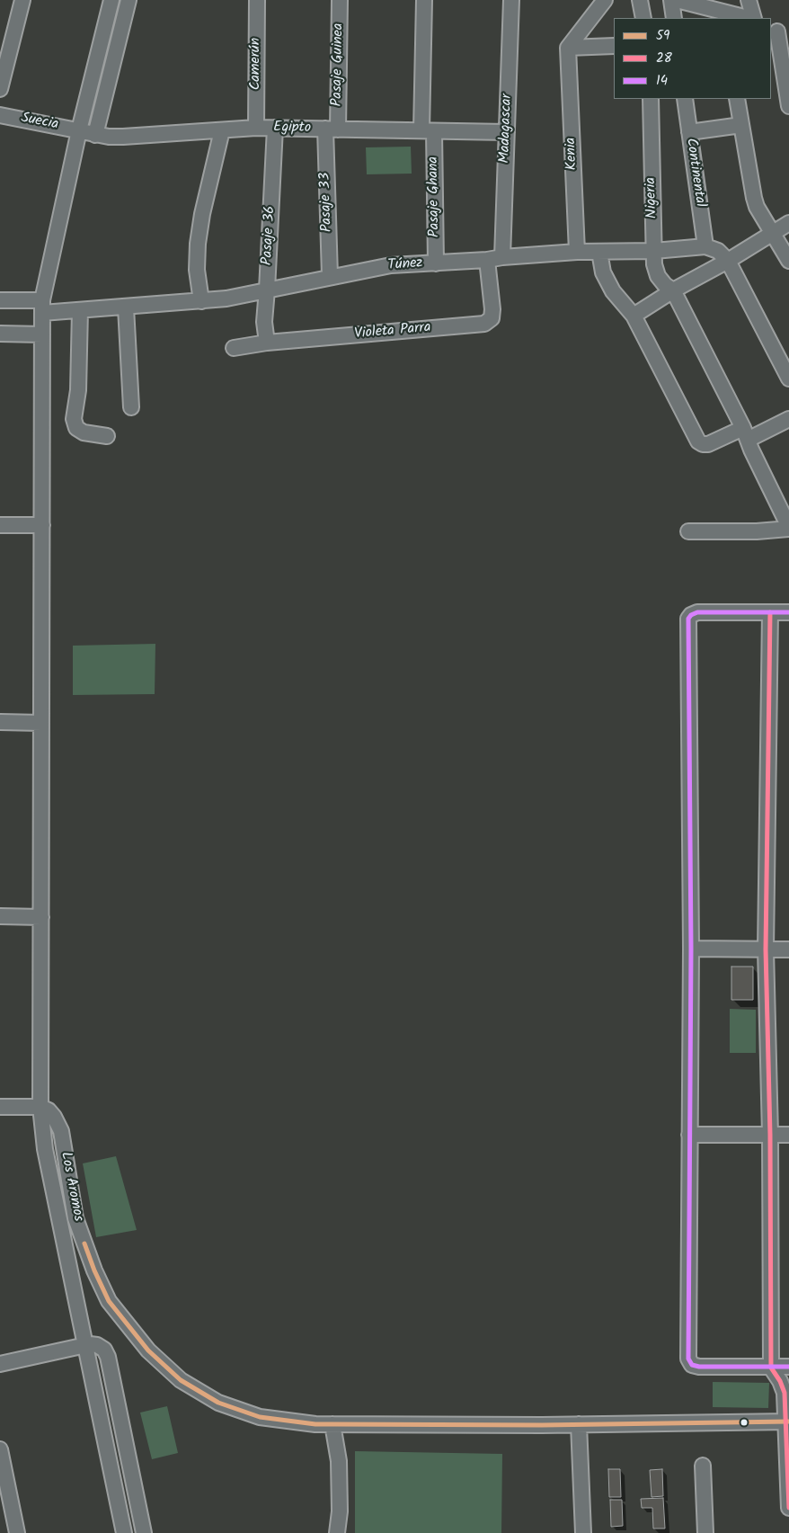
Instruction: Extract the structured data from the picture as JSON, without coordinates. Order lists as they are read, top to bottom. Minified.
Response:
{"streets":{"street":["Camerún","Pasaje Guinea","Suecia","Egipto","Madagascar","Kenia","Continental","Pasaje Ghana","Nigeria","Pasaje 33","Pasaje 36","Túnez","Violeta Parra","Los Aromos"]},"crossings":[["Camerún","Egipto"],["Pasaje Guinea","Egipto"],["Pasaje Guinea","Pasaje 33"],["Suecia","Egipto"],["Egipto","Madagascar"],["Egipto","Pasaje Ghana"],["Egipto","Pasaje 33"],["Egipto","Pasaje 36"],["Madagascar","Túnez"],["Kenia","Túnez"],["Continental","Túnez"],["Pasaje Ghana","Túnez"],["Nigeria","Túnez"],["Pasaje 33","Túnez"],["Pasaje 36","Túnez"],["Pasaje 36","Violeta Parra"],["Túnez","Violeta Parra"]],"lines":["transit line 28","transit line 14","transit line 59"],"legend":["59","28","14"]}
